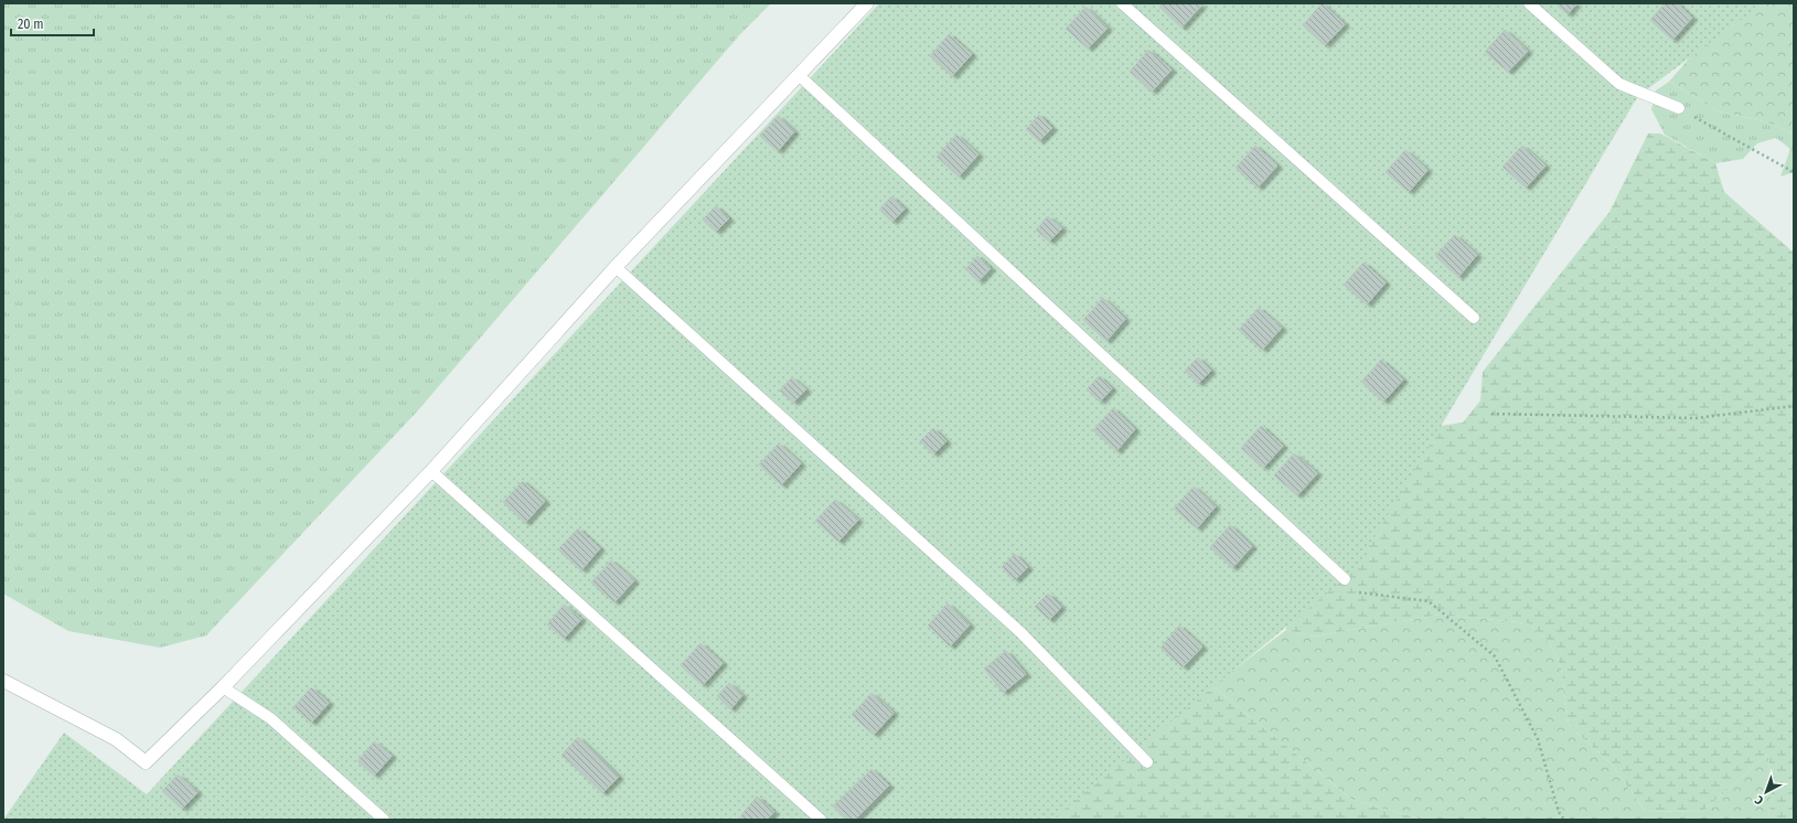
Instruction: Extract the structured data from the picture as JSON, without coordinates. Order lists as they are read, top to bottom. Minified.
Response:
{"scale_bar":"20 m","north":"bottom left"}
